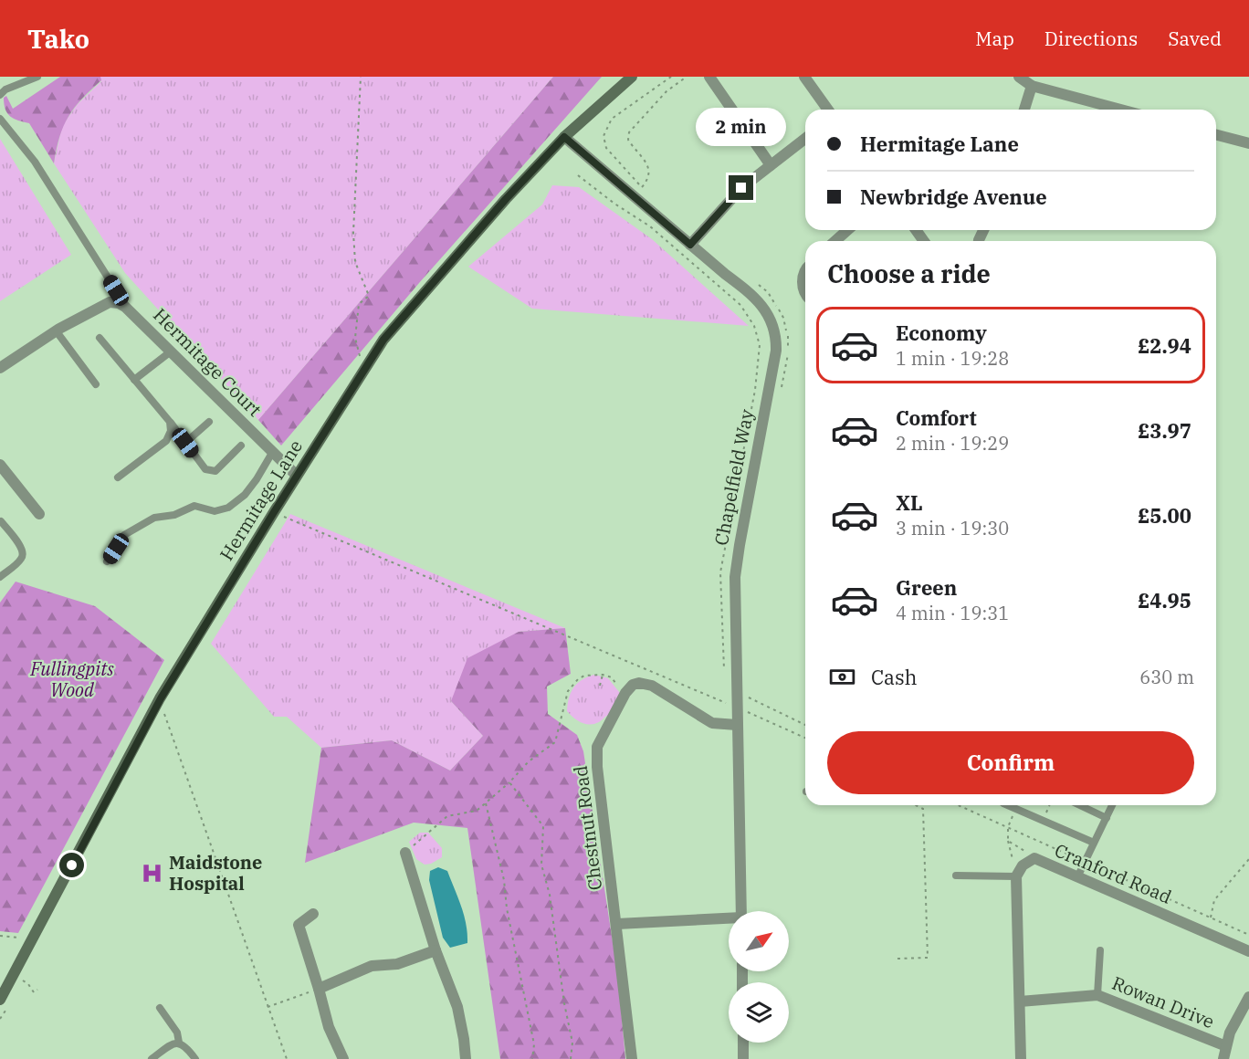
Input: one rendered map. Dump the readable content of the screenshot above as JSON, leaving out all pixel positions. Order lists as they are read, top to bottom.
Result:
{
  "streets": {
    "main road": ["Hermitage Lane"],
    "street": [
      "Hermitage Court",
      "Chapelfield Way",
      "Chestnut Road",
      "Cranford Road",
      "Rowan Drive"
    ]
  },
  "crossings": [
    ["Hermitage Court", "Hermitage Lane"],
    ["Chapelfield Way", "Hermitage Lane"]
  ],
  "parks": ["Fullingpits Wood"],
  "places": {
    "hospital": ["Maidstone Hospital"]
  },
  "north": "top right",
  "page": {
    "header": "Tako",
    "nav": ["Map", "Directions", "Saved"],
    "bubble": "2 min",
    "banner": ["Hermitage Lane", "Newbridge Avenue"],
    "heading": "Choose a ride",
    "list": [
      {
        "name": "Economy",
        "note": "1 min · 19:28",
        "value": "£2.94"
      },
      {
        "name": "Comfort",
        "note": "2 min · 19:29",
        "value": "£3.97"
      },
      {
        "name": "XL",
        "note": "3 min · 19:30",
        "value": "£5.00"
      },
      {
        "name": "Green",
        "note": "4 min · 19:31",
        "value": "£4.95"
      }
    ],
    "pay": ["Cash", "630 m"],
    "buttons": "Confirm"
  }
}
